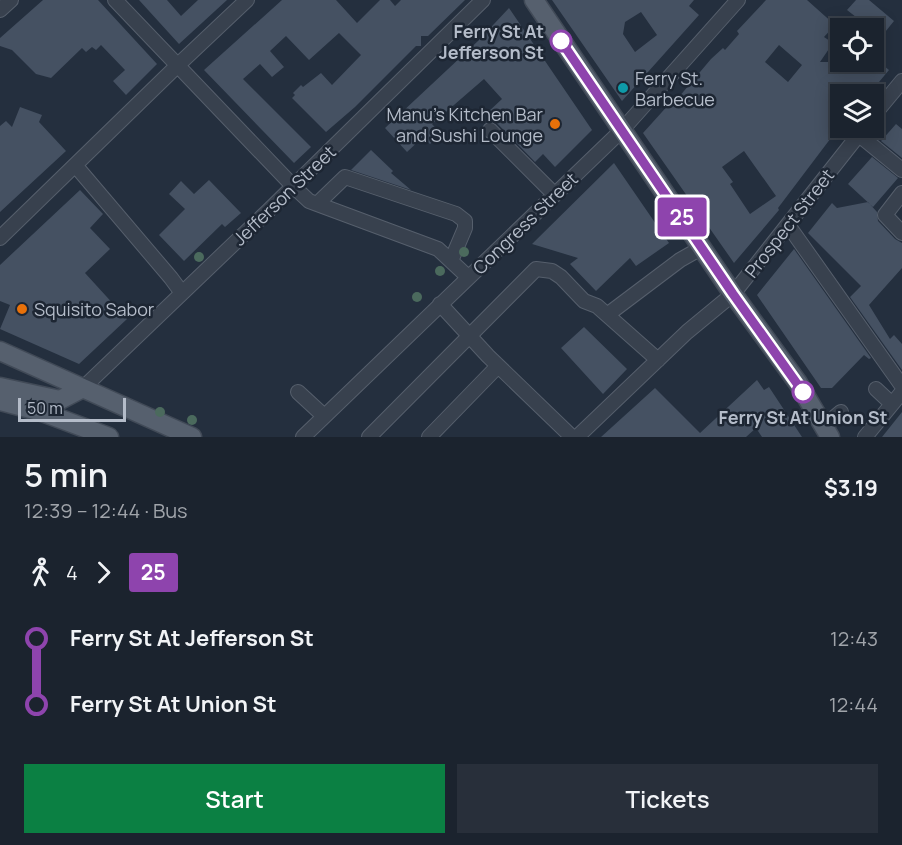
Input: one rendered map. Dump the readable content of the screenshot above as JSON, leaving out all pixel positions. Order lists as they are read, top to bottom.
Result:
{
  "streets": {
    "street": ["Jefferson Street", "Congress Street", "Prospect Street"]
  },
  "places": [
    "Ferry St At Jefferson St",
    "Ferry St. Barbecue",
    "Manu's Kitchen Bar and Sushi Lounge",
    "Squisito Sabor",
    "Ferry St At Union St"
  ],
  "lines": ["bus line 25"],
  "scale_bar": "50 m",
  "page": {
    "on_map": "25",
    "scale": "50 m",
    "heading": ["5 min", "12:39 – 12:44 · Bus", "$3.19"],
    "legs": ["4", "25"],
    "list": [
      {
        "name": "Ferry St At Jefferson St",
        "value": "12:43"
      },
      {
        "name": "Ferry St At Union St",
        "value": "12:44"
      }
    ],
    "buttons": ["Start", "Tickets"]
  }
}
